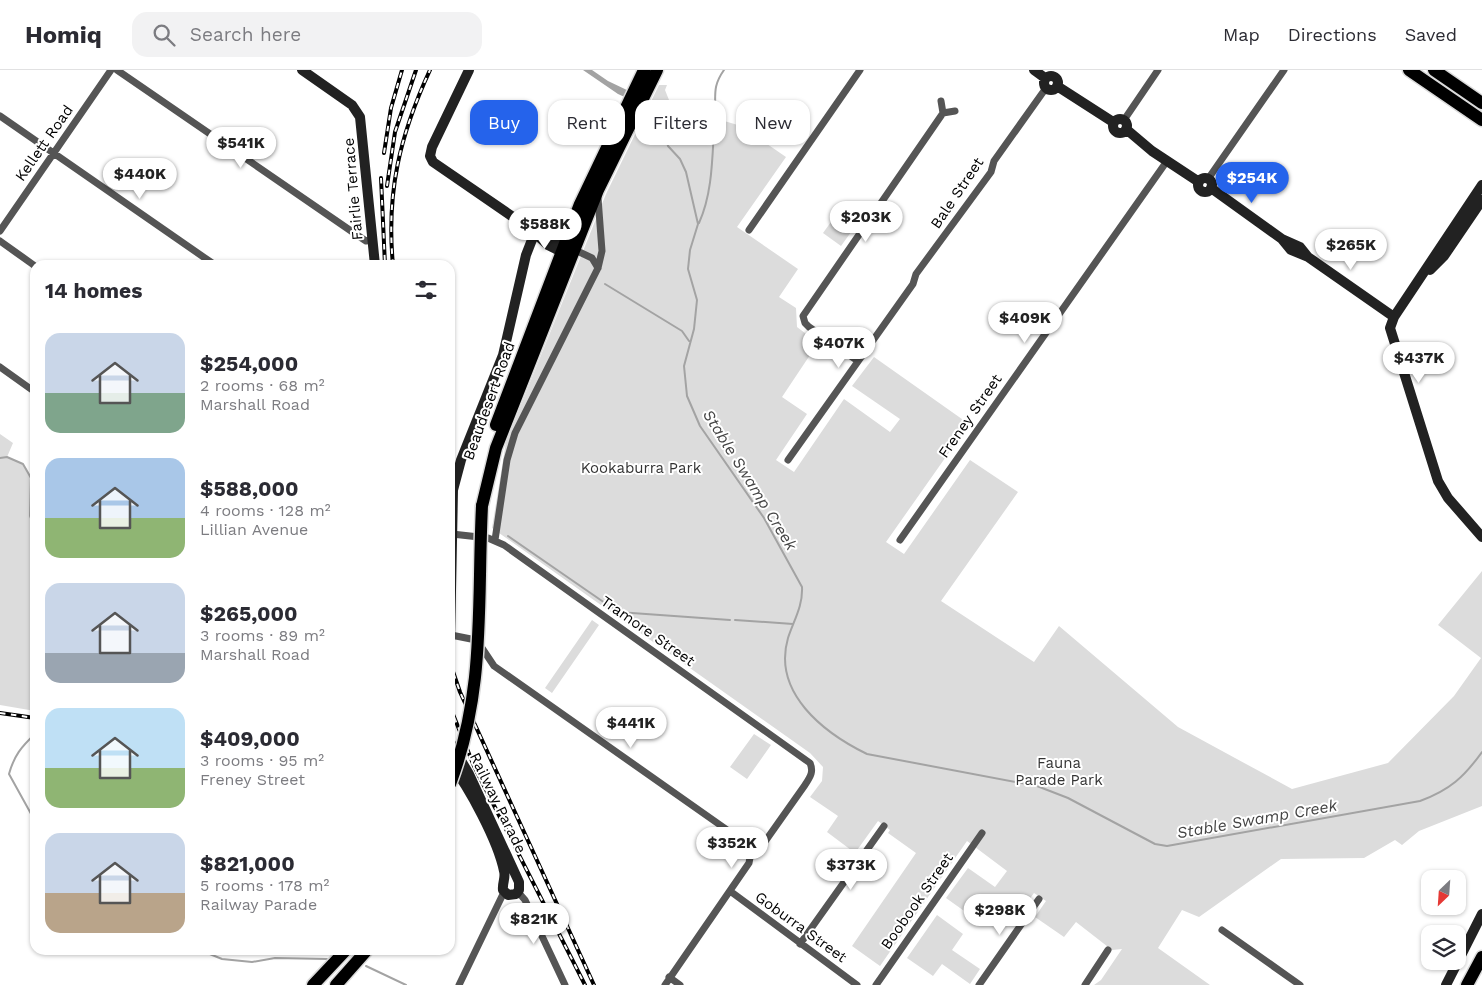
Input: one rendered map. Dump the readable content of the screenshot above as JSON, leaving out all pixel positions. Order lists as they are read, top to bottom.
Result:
{
  "streets": {
    "highway": ["Beaudesert Road"],
    "street": [
      "Kellett Road",
      "Fairlie Terrace",
      "Bale Street",
      "Freney Street",
      "Tramore Street",
      "Railway Parade",
      "Boobook Street",
      "Goburra Street"
    ]
  },
  "crossings": [
    ["Beaudesert Road", "Tramore Street"]
  ],
  "water": ["Stable Swamp Creek"],
  "parks": ["Kookaburra Park", "Fauna Parade Park"],
  "north": "bottom left",
  "page": {
    "header": "Homiq",
    "search": "Search here",
    "nav": ["Map", "Directions", "Saved"],
    "chip": [
      "Buy",
      "Rent",
      "Filters",
      "New"
    ],
    "price": [
      "$541K",
      "$440K",
      "$254K",
      "$203K",
      "$588K",
      "$265K",
      "$409K",
      "$407K",
      "$437K",
      "$441K",
      "$352K",
      "$373K",
      "$298K",
      "$821K"
    ],
    "heading": "14 homes",
    "list": [
      {
        "name": "$254,000",
        "note": "2 rooms · 68 m² · Marshall Road"
      },
      {
        "name": "$588,000",
        "note": "4 rooms · 128 m² · Lillian Avenue"
      },
      {
        "name": "$265,000",
        "note": "3 rooms · 89 m² · Marshall Road"
      },
      {
        "name": "$409,000",
        "note": "3 rooms · 95 m² · Freney Street"
      },
      {
        "name": "$821,000",
        "note": "5 rooms · 178 m² · Railway Parade"
      }
    ]
  }
}
